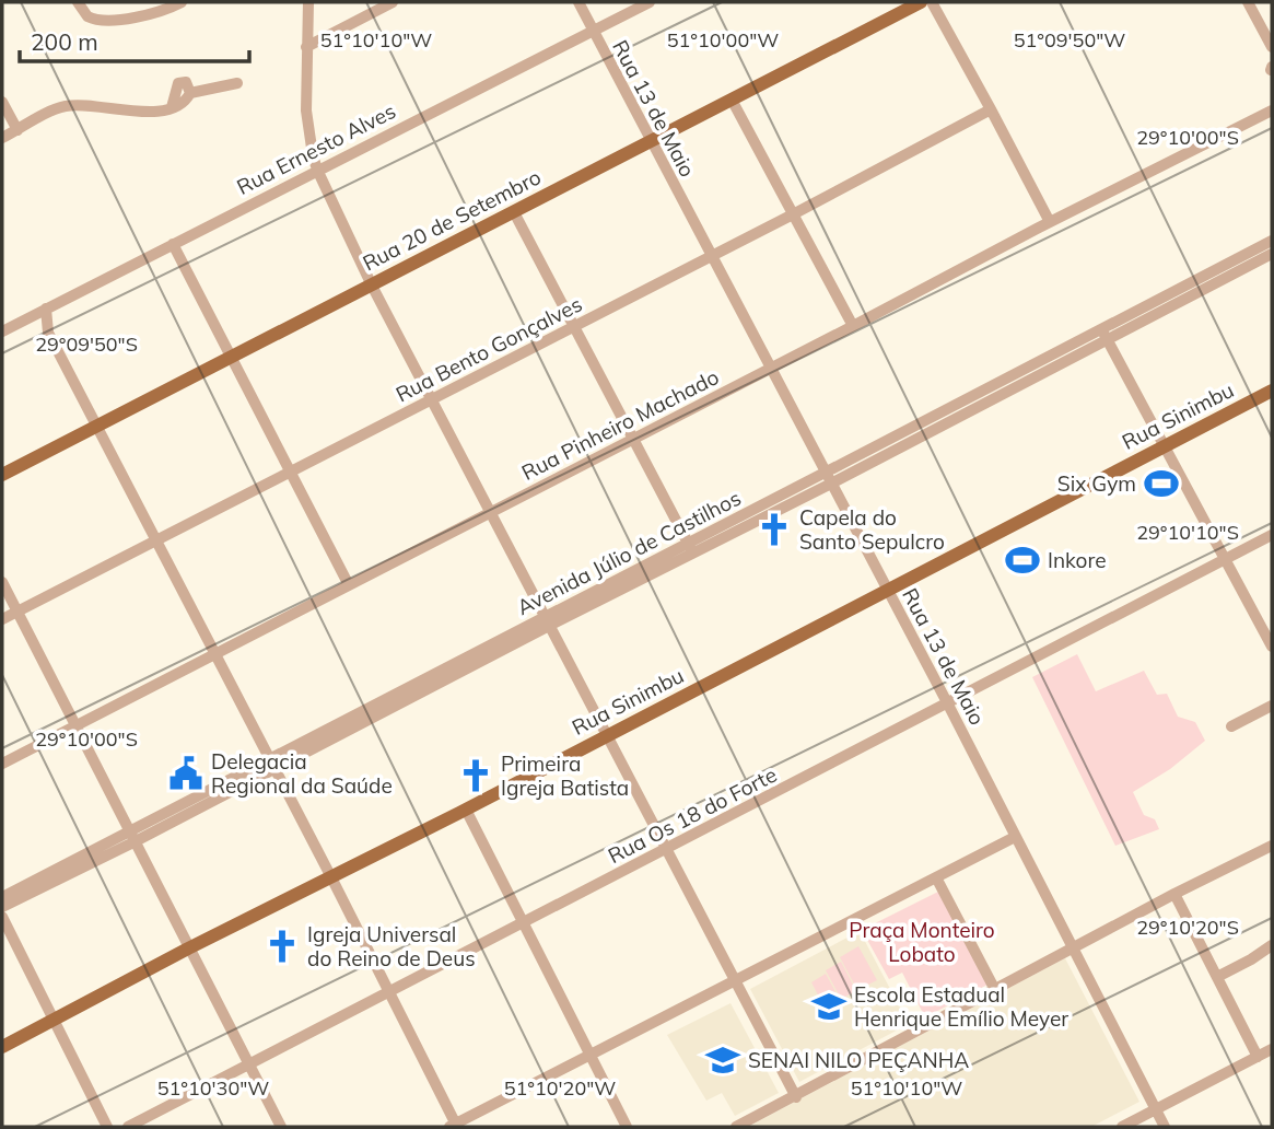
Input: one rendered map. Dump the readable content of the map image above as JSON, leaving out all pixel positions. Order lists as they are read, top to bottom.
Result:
{
  "streets": {
    "main road": ["Rua 20 de Setembro", "Rua Sinimbu"],
    "street": [
      "Rua 13 de Maio",
      "Rua Ernesto Alves",
      "Rua Bento Gonçalves",
      "Rua Pinheiro Machado",
      "Avenida Júlio de Castilhos",
      "Rua Os 18 do Forte"
    ]
  },
  "crossings": [
    ["Rua 13 de Maio", "Rua Ernesto Alves"],
    ["Rua 13 de Maio", "Rua 20 de Setembro"],
    ["Rua 13 de Maio", "Rua Bento Gonçalves"],
    ["Rua 13 de Maio", "Rua Sinimbu"],
    ["Rua 13 de Maio", "Rua Pinheiro Machado"],
    ["Rua 13 de Maio", "Avenida Júlio de Castilhos"],
    ["Rua 13 de Maio", "Rua Os 18 do Forte"]
  ],
  "parks": ["Praça Monteiro Lobato"],
  "places": {
    "sports": ["Six Gym", "Inkore"],
    "church": ["Capela do Santo Sepulcro", "Primeira Igreja Batista", "Igreja Universal do Reino de Deus"],
    "public building": ["Delegacia Regional da Saúde"],
    "school or university": ["Escola Estadual Henrique Emílio Meyer", "SENAI NILO PEÇANHA"]
  },
  "scale_bar": "200 m",
  "coordinates": [
    "51°10'10\"W",
    "51°10'00\"W",
    "51°09'50\"W",
    "29°10'00\"S",
    "29°09'50\"S",
    "29°10'10\"S",
    "29°10'20\"S",
    "51°10'30\"W",
    "51°10'20\"W"
  ]
}
